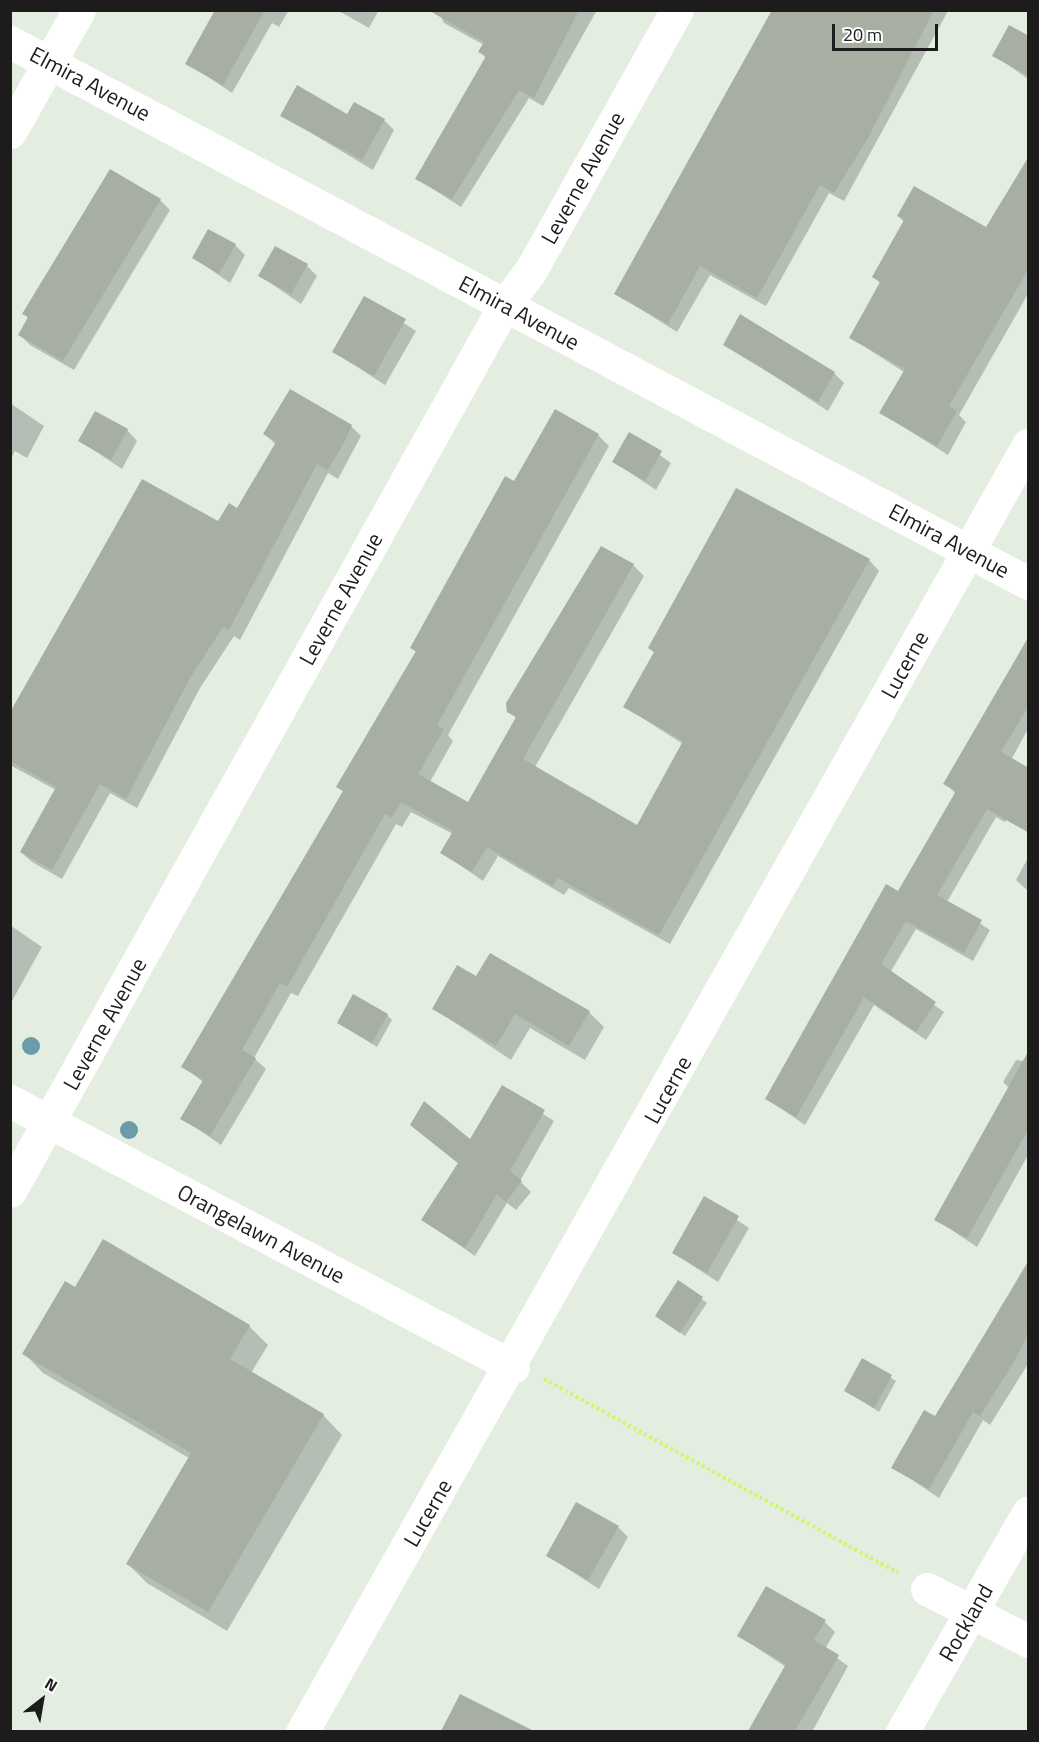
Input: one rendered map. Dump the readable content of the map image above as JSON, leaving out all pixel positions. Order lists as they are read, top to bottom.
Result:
{
  "streets": {
    "street": [
      "Elmira Avenue",
      "Leverne Avenue",
      "Lucerne",
      "Orangelawn Avenue",
      "Rockland"
    ]
  },
  "crossings": [
    ["Elmira Avenue", "Leverne Avenue"],
    ["Elmira Avenue", "Lucerne"],
    ["Leverne Avenue", "Orangelawn Avenue"],
    ["Lucerne", "Orangelawn Avenue"]
  ],
  "scale_bar": "20 m",
  "north": "top right"
}
